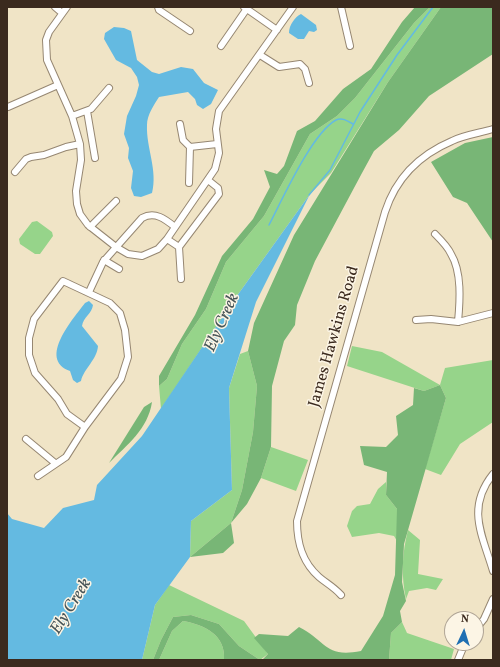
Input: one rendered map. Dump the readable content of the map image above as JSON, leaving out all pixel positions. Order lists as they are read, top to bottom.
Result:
{
  "streets": {
    "street": ["James Hawkins Road"]
  },
  "water": ["Ely Creek"],
  "north": "top"
}
